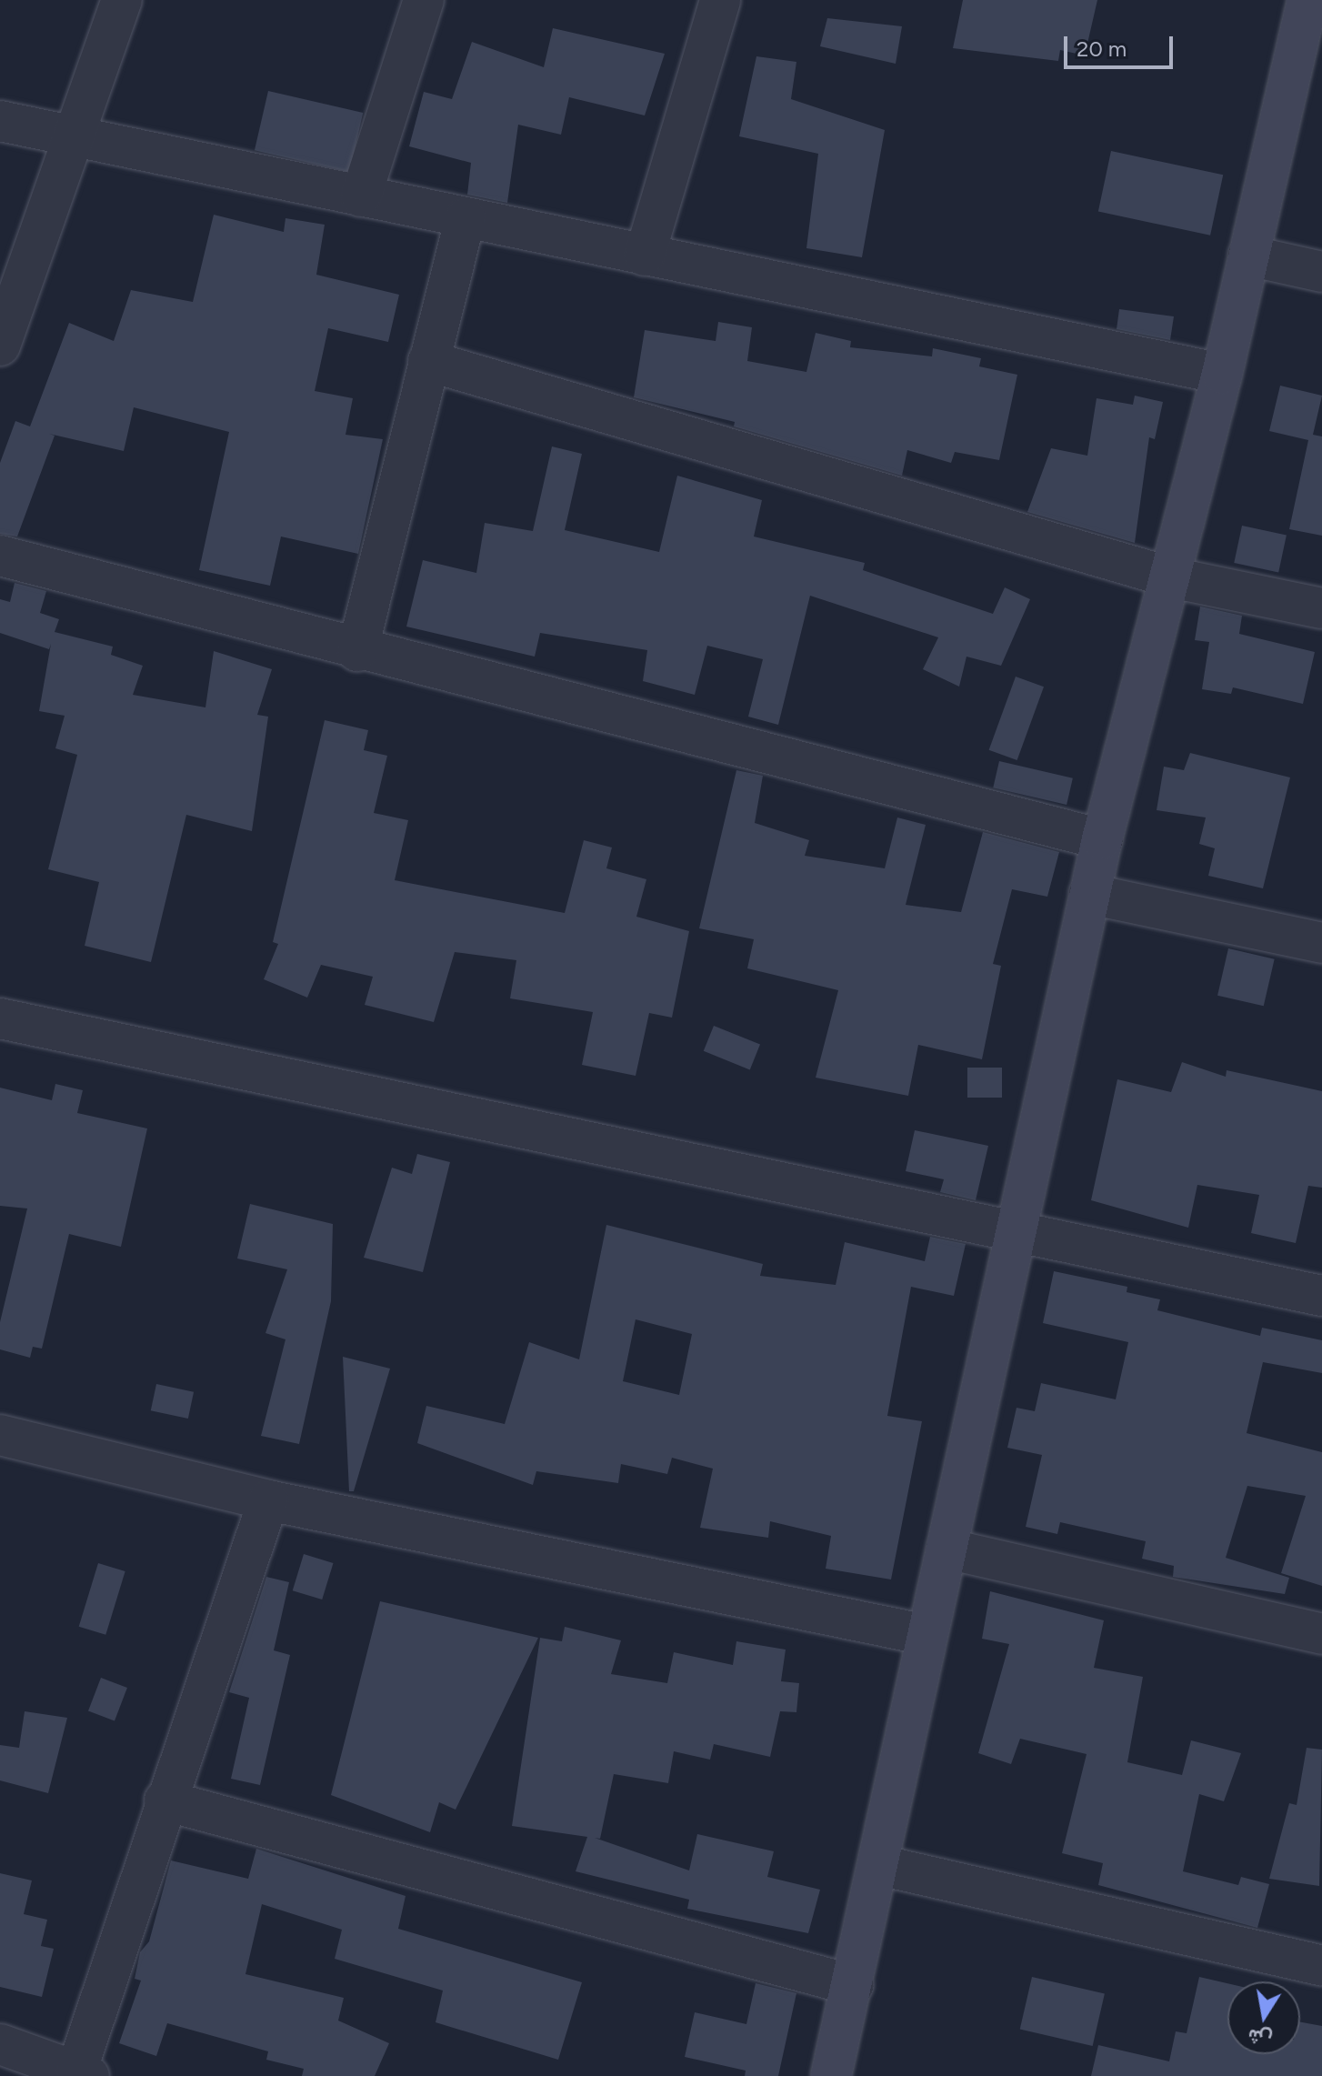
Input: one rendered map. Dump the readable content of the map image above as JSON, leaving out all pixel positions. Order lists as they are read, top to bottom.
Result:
{
  "scale_bar": "20 m",
  "north": "bottom"
}
